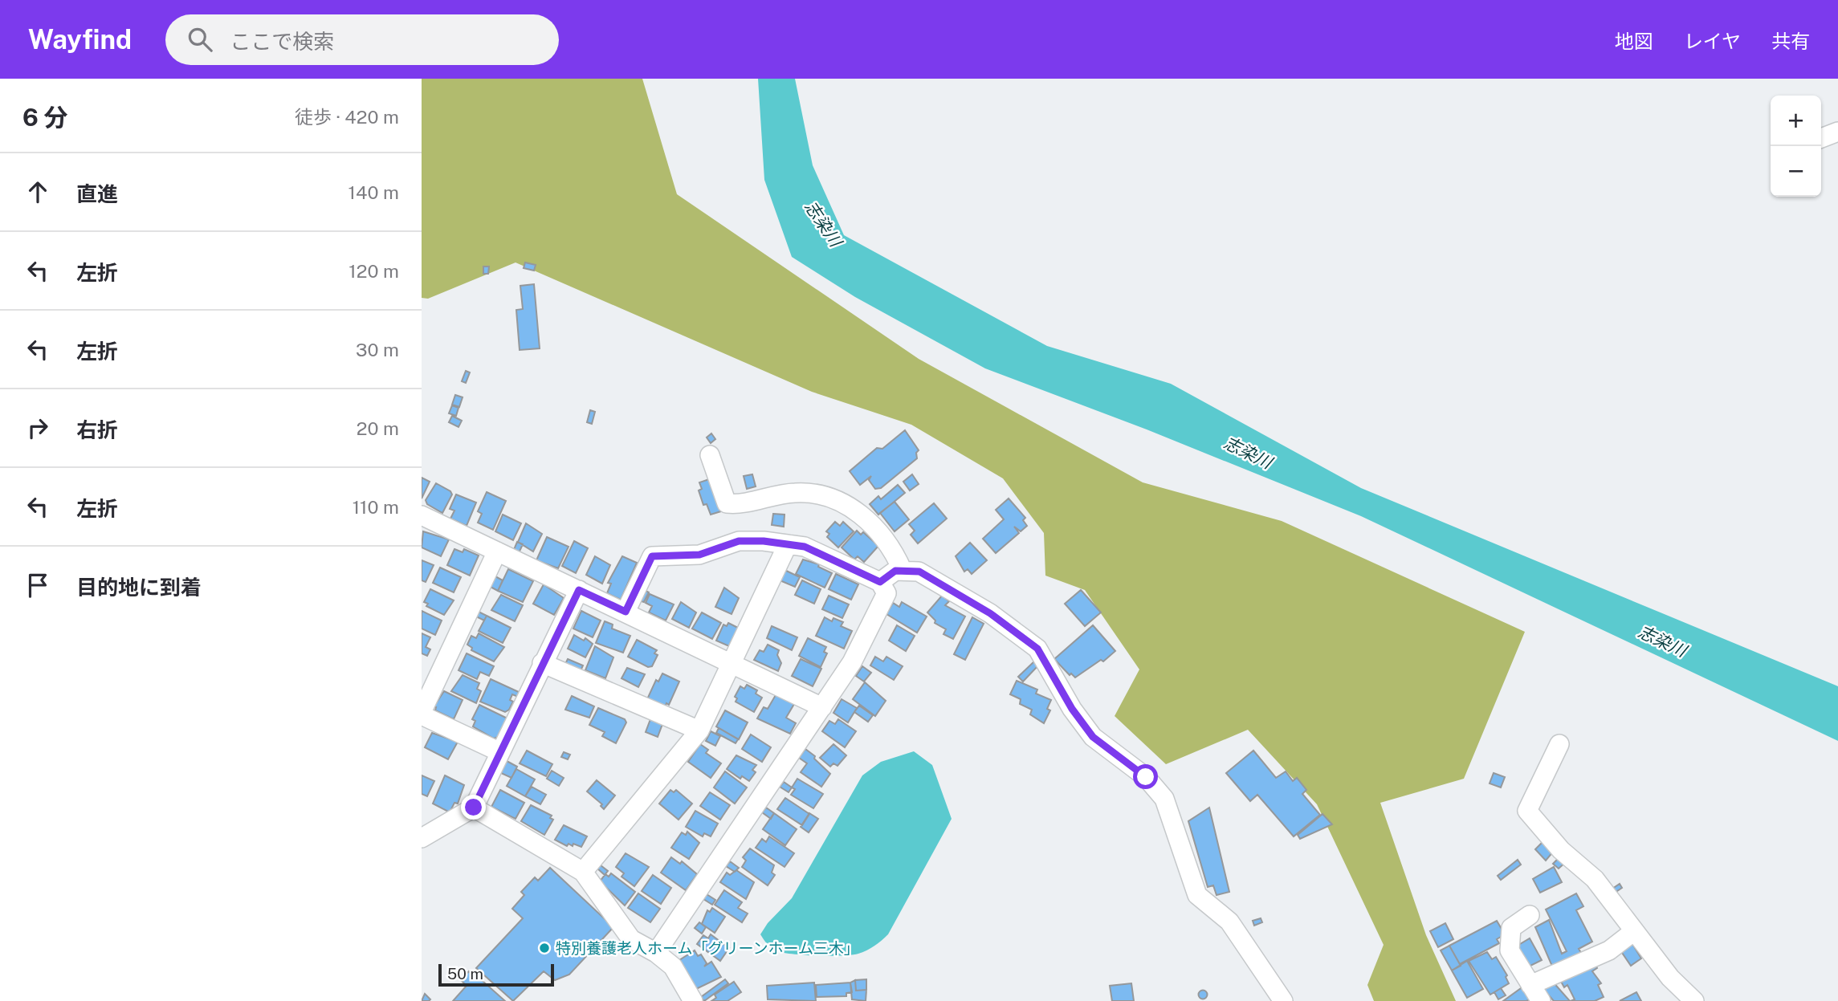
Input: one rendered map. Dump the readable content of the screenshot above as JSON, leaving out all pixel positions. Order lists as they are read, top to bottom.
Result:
{
  "water": ["志染川"],
  "places": ["特別養護老人ホーム「グリーンホーム三木」"],
  "scale_bar": "50 m",
  "page": {
    "header": "Wayfind",
    "search": "ここで検索",
    "nav": ["地図", "レイヤ", "共有"],
    "heading": ["6 分", "徒歩 · 420 m"],
    "map_buttons": ["+", "−"],
    "list": [
      ["直進", "140 m"],
      ["左折", "120 m"],
      ["左折", "30 m"],
      ["右折", "20 m"],
      ["左折", "110 m"],
      "目的地に到着"
    ],
    "scale": "50 m"
  }
}
